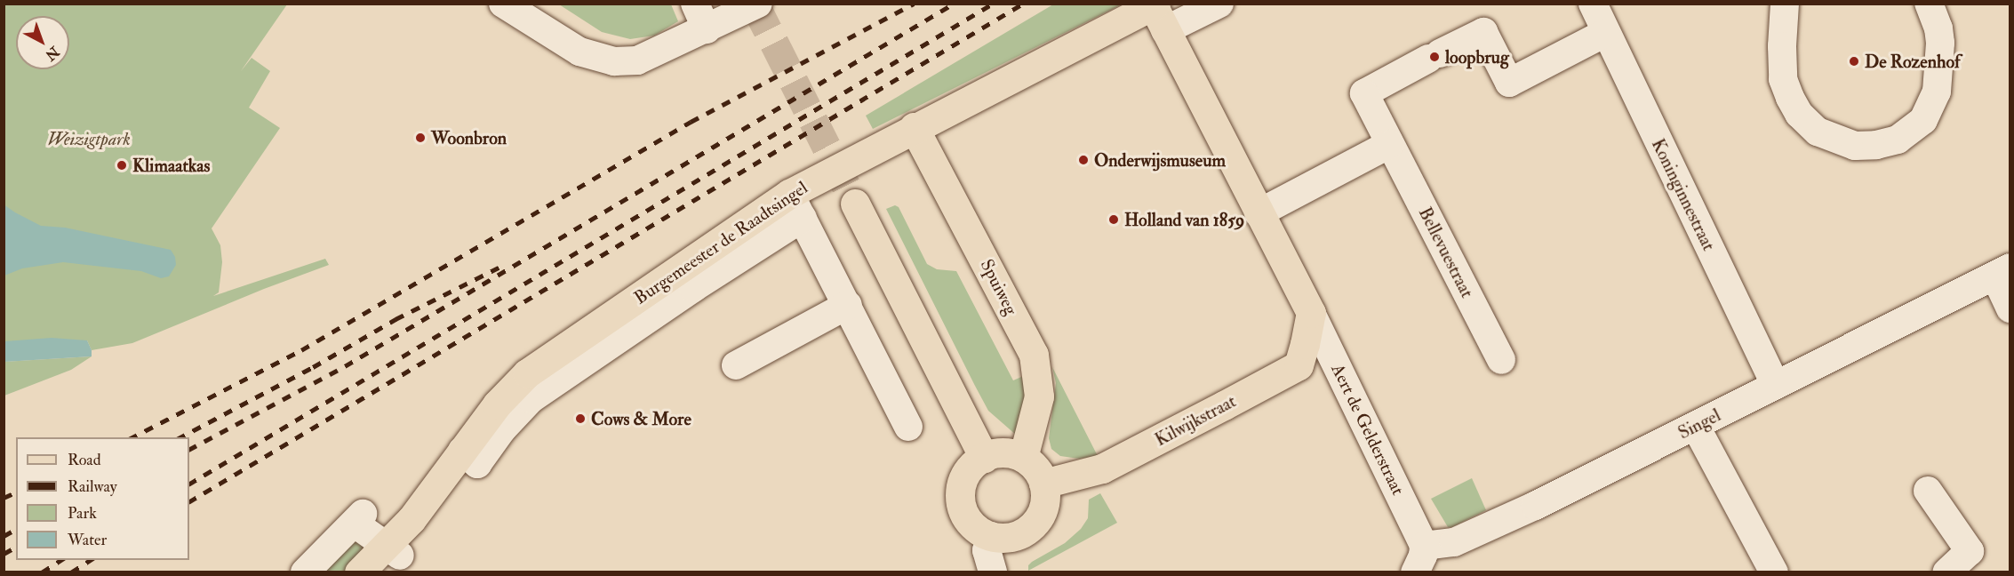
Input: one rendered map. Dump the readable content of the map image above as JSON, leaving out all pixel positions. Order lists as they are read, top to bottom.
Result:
{
  "streets": {
    "main road": [
      "Burgemeester de Raadtsingel",
      "Spuiweg",
      "Kilwijkstraat",
      "Aert de Gelderstraat"
    ],
    "street": ["Koninginnestraat", "Bellevuestraat", "Singel"]
  },
  "crossings": [
    ["Koninginnestraat", "Bellevuestraat"],
    ["Koninginnestraat", "Singel"],
    ["Burgemeester de Raadtsingel", "Spuiweg"],
    ["Burgemeester de Raadtsingel", "Aert de Gelderstraat"],
    ["Spuiweg", "Kilwijkstraat"],
    ["Singel", "Aert de Gelderstraat"]
  ],
  "parks": ["Weizigtpark"],
  "places": [
    "loopbrug",
    "De Rozenhof",
    "Woonbron",
    "Onderwijsmuseum",
    "Klimaatkas",
    "Holland van 1859",
    "Cows & More"
  ],
  "legend": [
    "Road",
    "Railway",
    "Park",
    "Water"
  ],
  "north": "bottom right"
}
